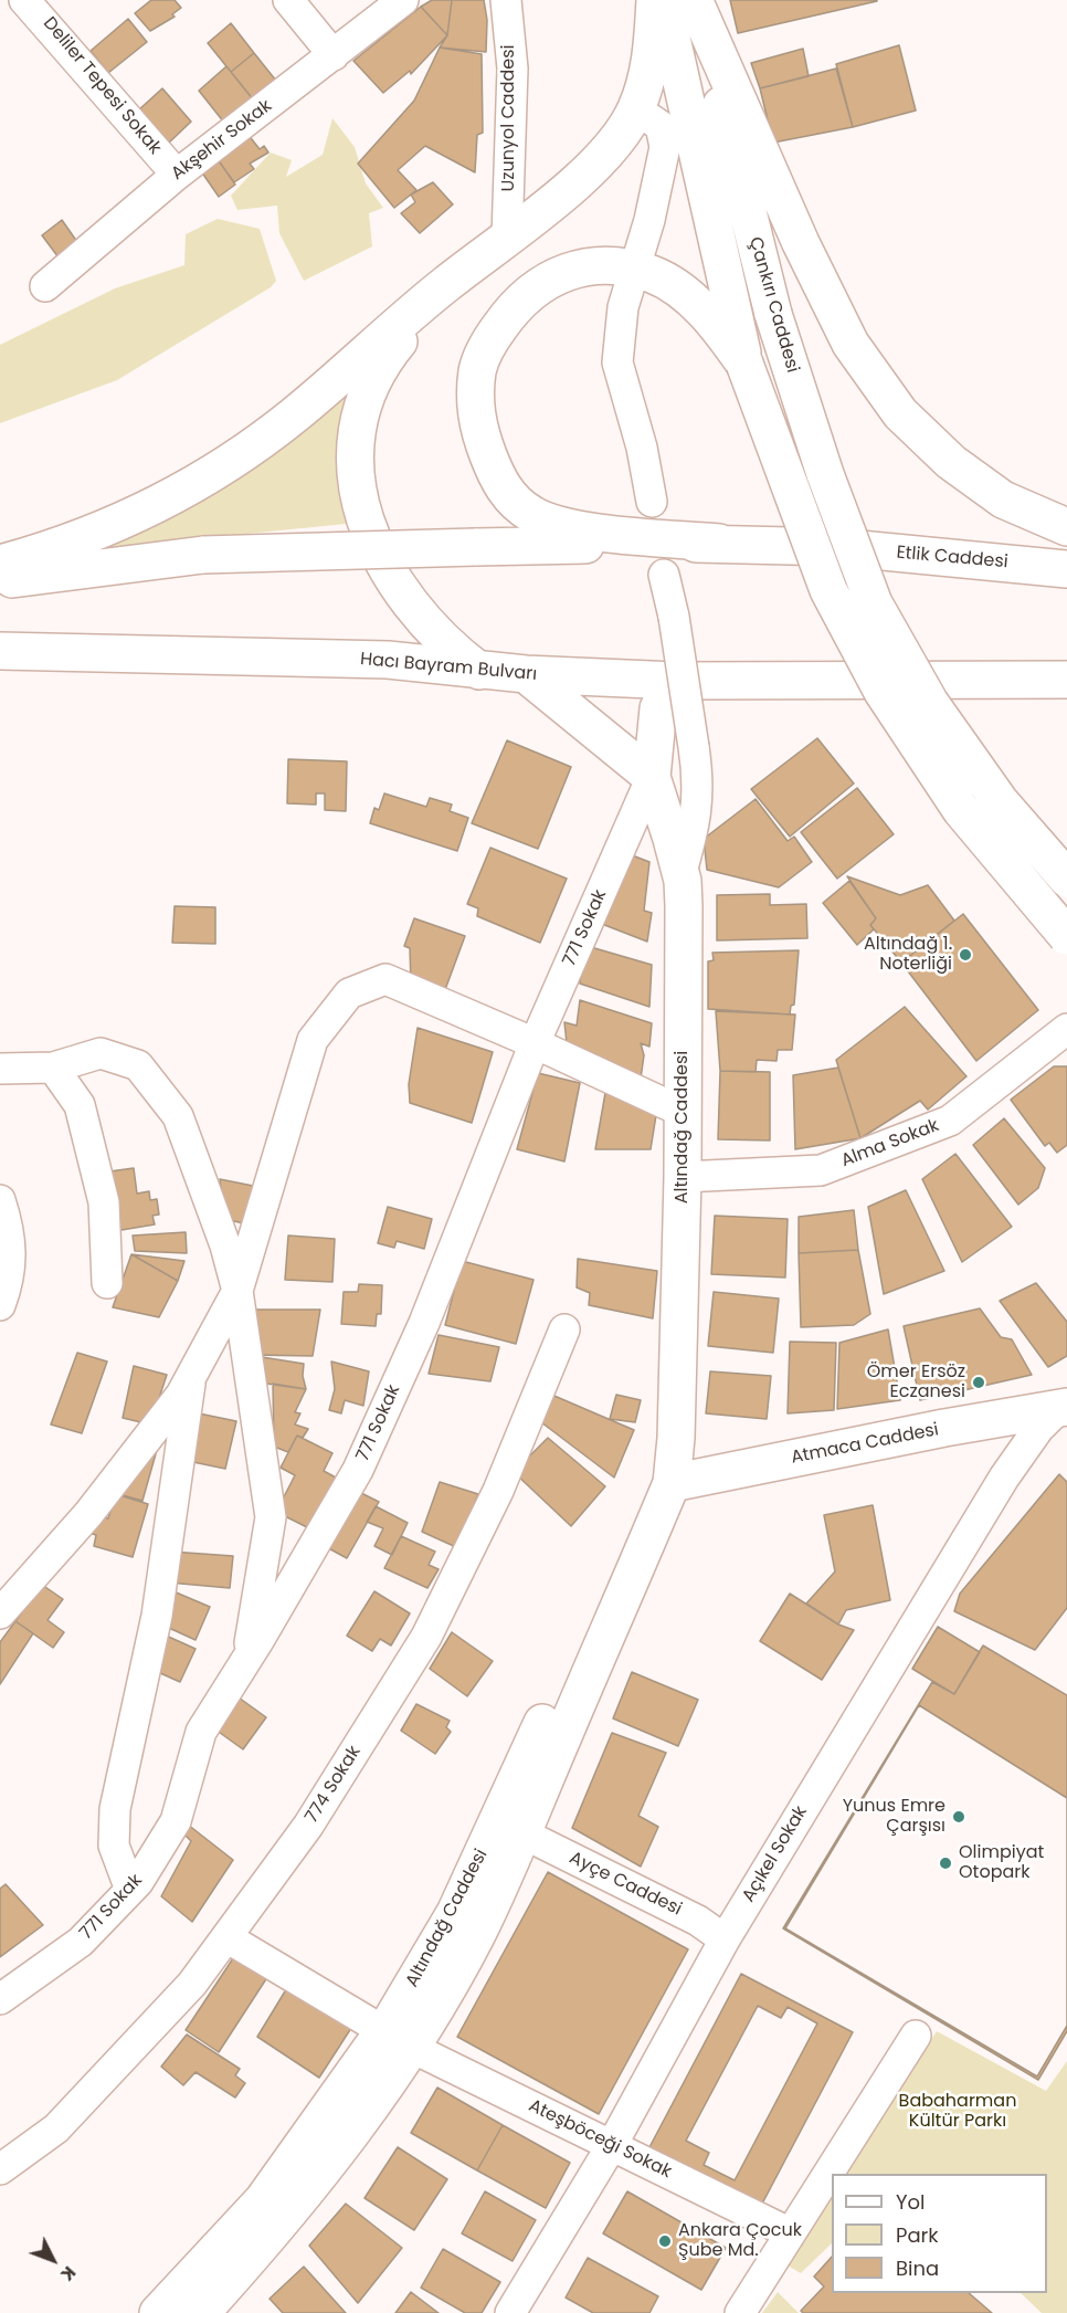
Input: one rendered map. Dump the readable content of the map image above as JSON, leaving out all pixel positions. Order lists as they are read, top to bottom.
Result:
{
  "streets": {
    "main road": [
      "Çankırı Caddesi",
      "Etlik Caddesi",
      "Hacı Bayram Bulvarı",
      "Altındağ Caddesi",
      "Atmaca Caddesi"
    ],
    "street": [
      "Deliler Tepesi Sokak",
      "Uzunyol Caddesi",
      "Akşehir Sokak",
      "771 Sokak",
      "Alma Sokak",
      "774 Sokak",
      "Açıkel Sokak",
      "Ayçe Caddesi",
      "Ateşböceği Sokak"
    ]
  },
  "crossings": [
    ["Deliler Tepesi Sokak", "Akşehir Sokak"],
    ["Hacı Bayram Bulvarı", "Altındağ Caddesi"],
    ["771 Sokak", "Altındağ Caddesi"],
    ["Altındağ Caddesi", "Alma Sokak"],
    ["Altındağ Caddesi", "Atmaca Caddesi"],
    ["Altındağ Caddesi", "Ayçe Caddesi"],
    ["Altındağ Caddesi", "Ateşböceği Sokak"],
    ["Atmaca Caddesi", "Açıkel Sokak"],
    ["774 Sokak", "Ateşböceği Sokak"],
    ["Açıkel Sokak", "Ayçe Caddesi"],
    ["Açıkel Sokak", "Ateşböceği Sokak"]
  ],
  "parks": ["Babaharman Kültür Parkı"],
  "places": [
    "Altındağ 1. Noterliği",
    "Ömer Ersöz Eczanesi",
    "Yunus Emre Çarşısı",
    "Olimpiyat Otopark",
    "Ankara Çocuk Şube Md."
  ],
  "legend": ["Yol", "Park", "Bina"],
  "north": "bottom right"
}
